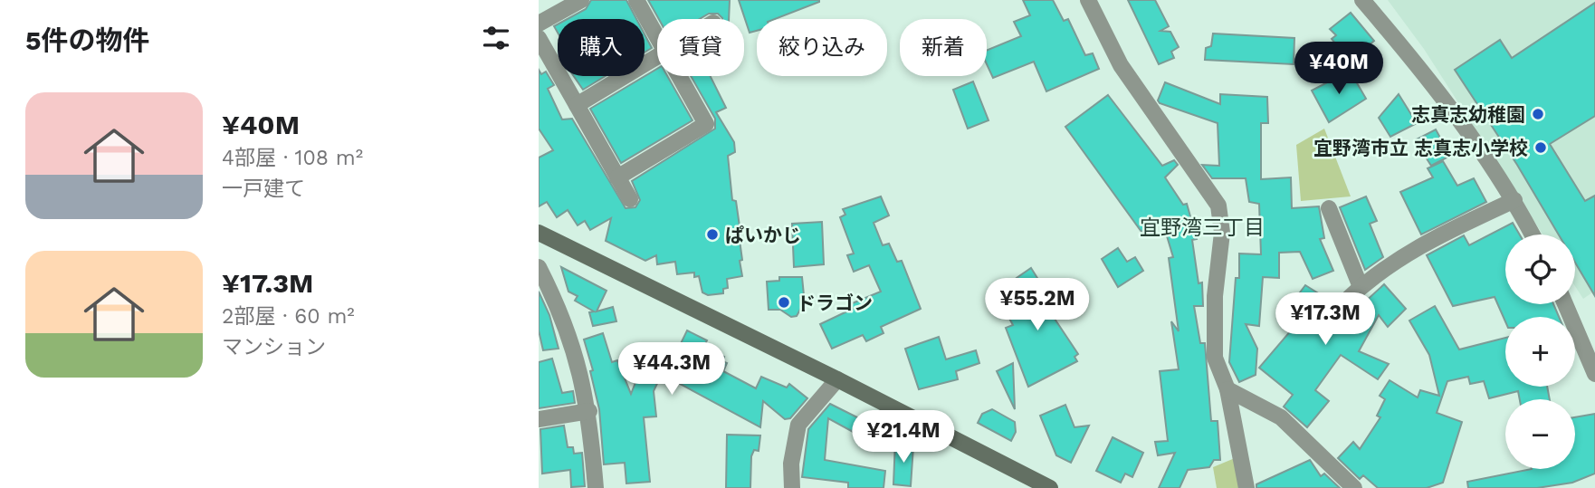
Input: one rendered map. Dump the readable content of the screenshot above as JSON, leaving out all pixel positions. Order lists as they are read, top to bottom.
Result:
{
  "districts": ["宜野湾三丁目"],
  "places": [
    "志真志幼稚園",
    "宜野湾市立 志真志小学校",
    "ぱいかじ",
    "ドラゴン"
  ],
  "page": {
    "heading": "5件の物件",
    "chip": [
      "購入",
      "賃貸",
      "絞り込み",
      "新着"
    ],
    "price": [
      "¥40M",
      "¥55.2M",
      "¥17.3M",
      "¥44.3M",
      "¥21.4M"
    ],
    "list": [
      {
        "name": "¥40M",
        "note": "4部屋 · 108 m² · 一戸建て"
      },
      {
        "name": "¥17.3M",
        "note": "2部屋 · 60 m² · マンション"
      }
    ],
    "map_buttons": ["+", "−"]
  }
}
